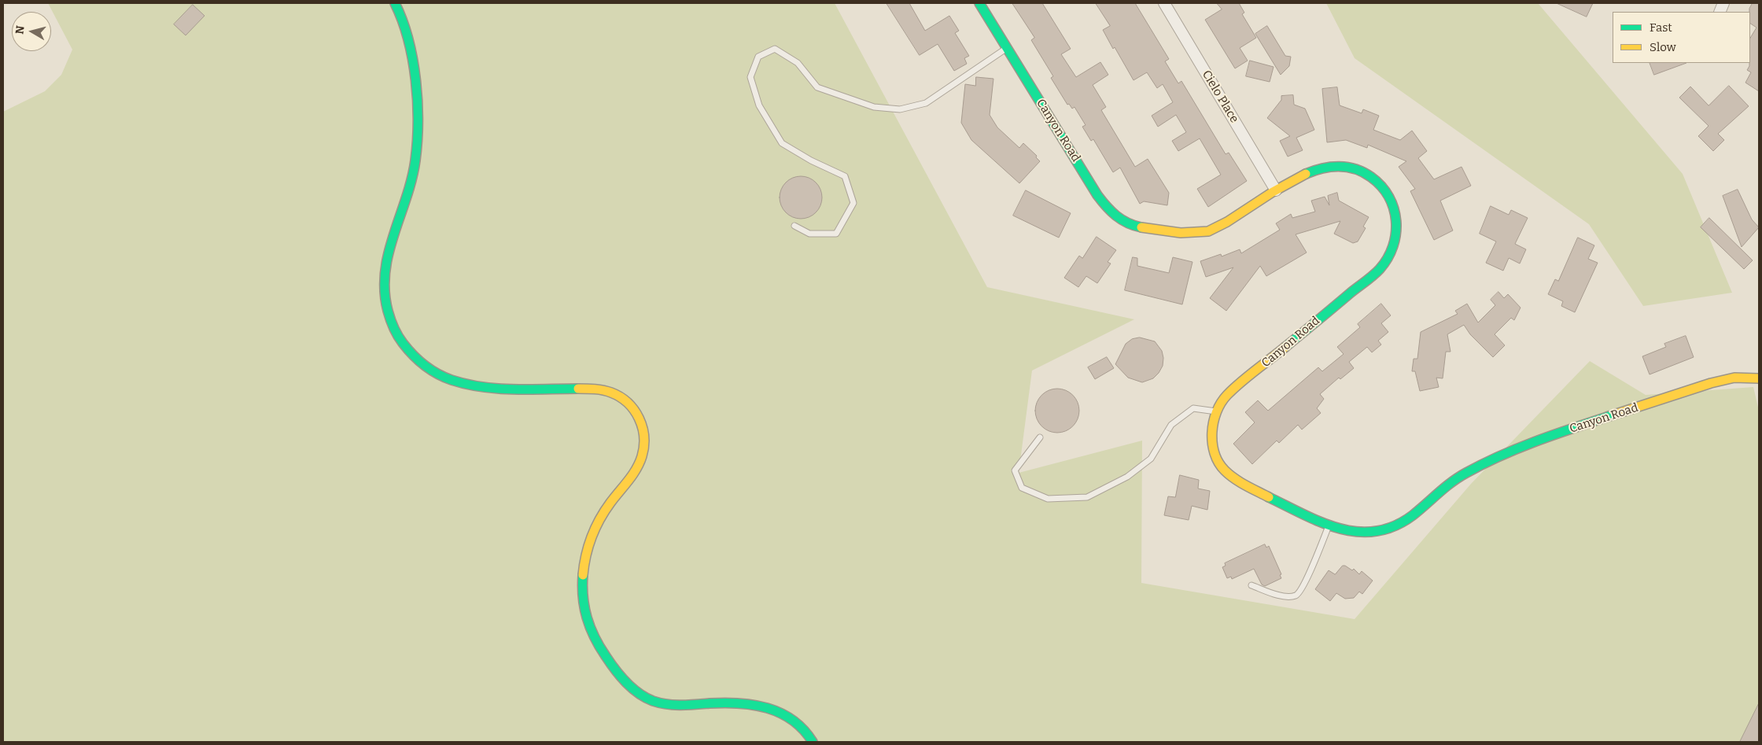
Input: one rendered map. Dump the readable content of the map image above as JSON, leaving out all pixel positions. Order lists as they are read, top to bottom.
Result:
{
  "streets": {
    "street": ["Cielo Place", "Canyon Road"]
  },
  "crossings": [
    ["Cielo Place", "Canyon Road"]
  ],
  "legend": ["Fast", "Slow"],
  "north": "left"
}
